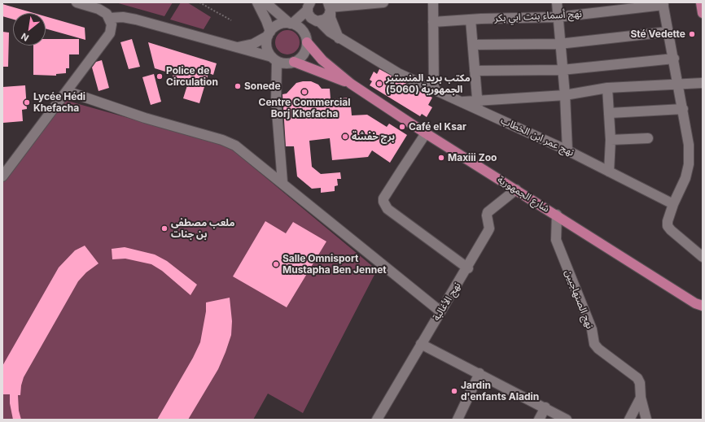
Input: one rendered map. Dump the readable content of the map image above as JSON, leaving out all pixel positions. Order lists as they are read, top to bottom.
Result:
{
  "streets": {
    "main road": ["شارع الجمهورية"],
    "street": [
      "نهج أسماء بنت ابي بكر",
      "نهج عمر ابن الخطاب",
      "نهج الصنهاجيين",
      "نهج الأغالبة"
    ]
  },
  "crossings": [
    ["شارع الجمهورية", "نهج الصنهاجيين"],
    ["شارع الجمهورية", "نهج الأغالبة"]
  ],
  "places": [
    "Sté Vedette",
    "Police de Circulation",
    "مكتب بريد المنستير الجمهورية (5060)",
    "Sonede",
    "Centre Commercial Borj Khefacha",
    "Lycée Hédi Khefacha",
    "Café el Ksar",
    "برج خفشة",
    "Maxiii Zoo",
    "ملعب مصطفى بن جنات",
    "Salle Omnisport Mustapha Ben Jennet",
    "Jardin d'enfants Aladin"
  ],
  "north": "bottom left"
}
